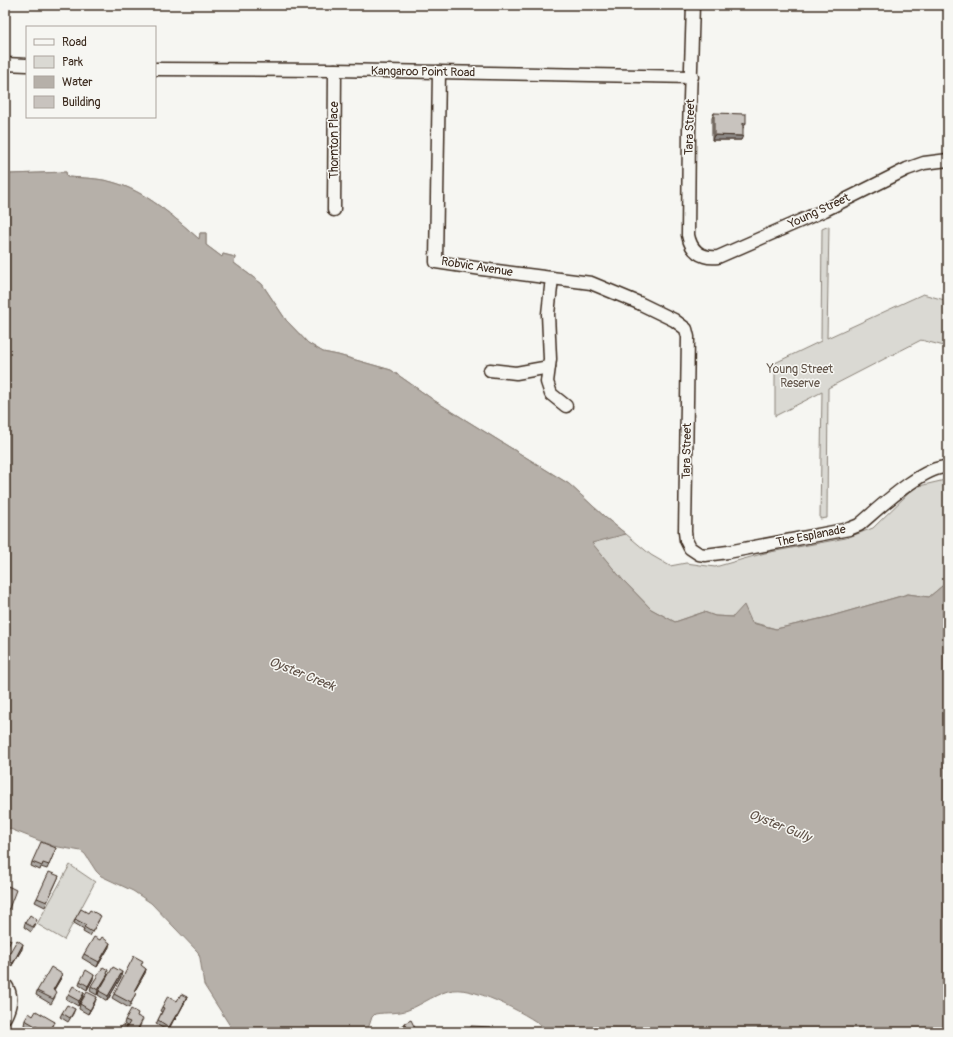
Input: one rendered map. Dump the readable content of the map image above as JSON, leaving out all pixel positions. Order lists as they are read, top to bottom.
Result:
{
  "streets": {
    "street": [
      "Kangaroo Point Road",
      "Tara Street",
      "Thornton Place",
      "Young Street",
      "Robvic Avenue",
      "The Esplanade"
    ]
  },
  "crossings": [
    ["Kangaroo Point Road", "Tara Street"],
    ["Kangaroo Point Road", "Thornton Place"],
    ["Kangaroo Point Road", "Robvic Avenue"],
    ["Tara Street", "Young Street"],
    ["Tara Street", "Robvic Avenue"],
    ["Tara Street", "The Esplanade"]
  ],
  "water": ["Oyster Creek", "Oyster Gully"],
  "parks": ["Young Street Reserve"],
  "legend": [
    "Road",
    "Park",
    "Water",
    "Building"
  ]
}
